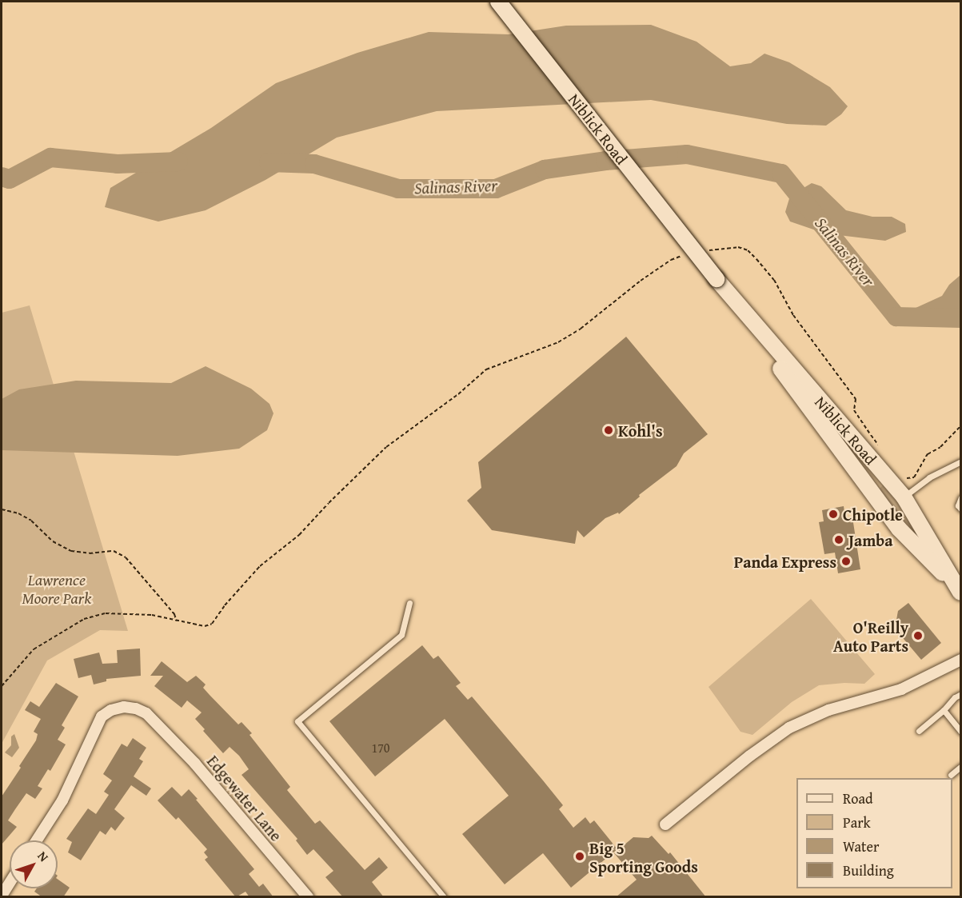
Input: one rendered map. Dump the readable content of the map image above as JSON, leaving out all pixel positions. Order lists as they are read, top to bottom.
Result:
{
  "streets": {
    "main road": ["Niblick Road"],
    "street": ["Edgewater Lane"]
  },
  "water": ["Salinas River"],
  "parks": ["Lawrence Moore Park"],
  "places": [
    "Kohl's",
    "Chipotle",
    "Jamba",
    "Panda Express",
    "O'Reilly Auto Parts",
    "Big 5 Sporting Goods"
  ],
  "house_numbers": ["170"],
  "legend": [
    "Road",
    "Park",
    "Water",
    "Building"
  ],
  "north": "top right"
}
